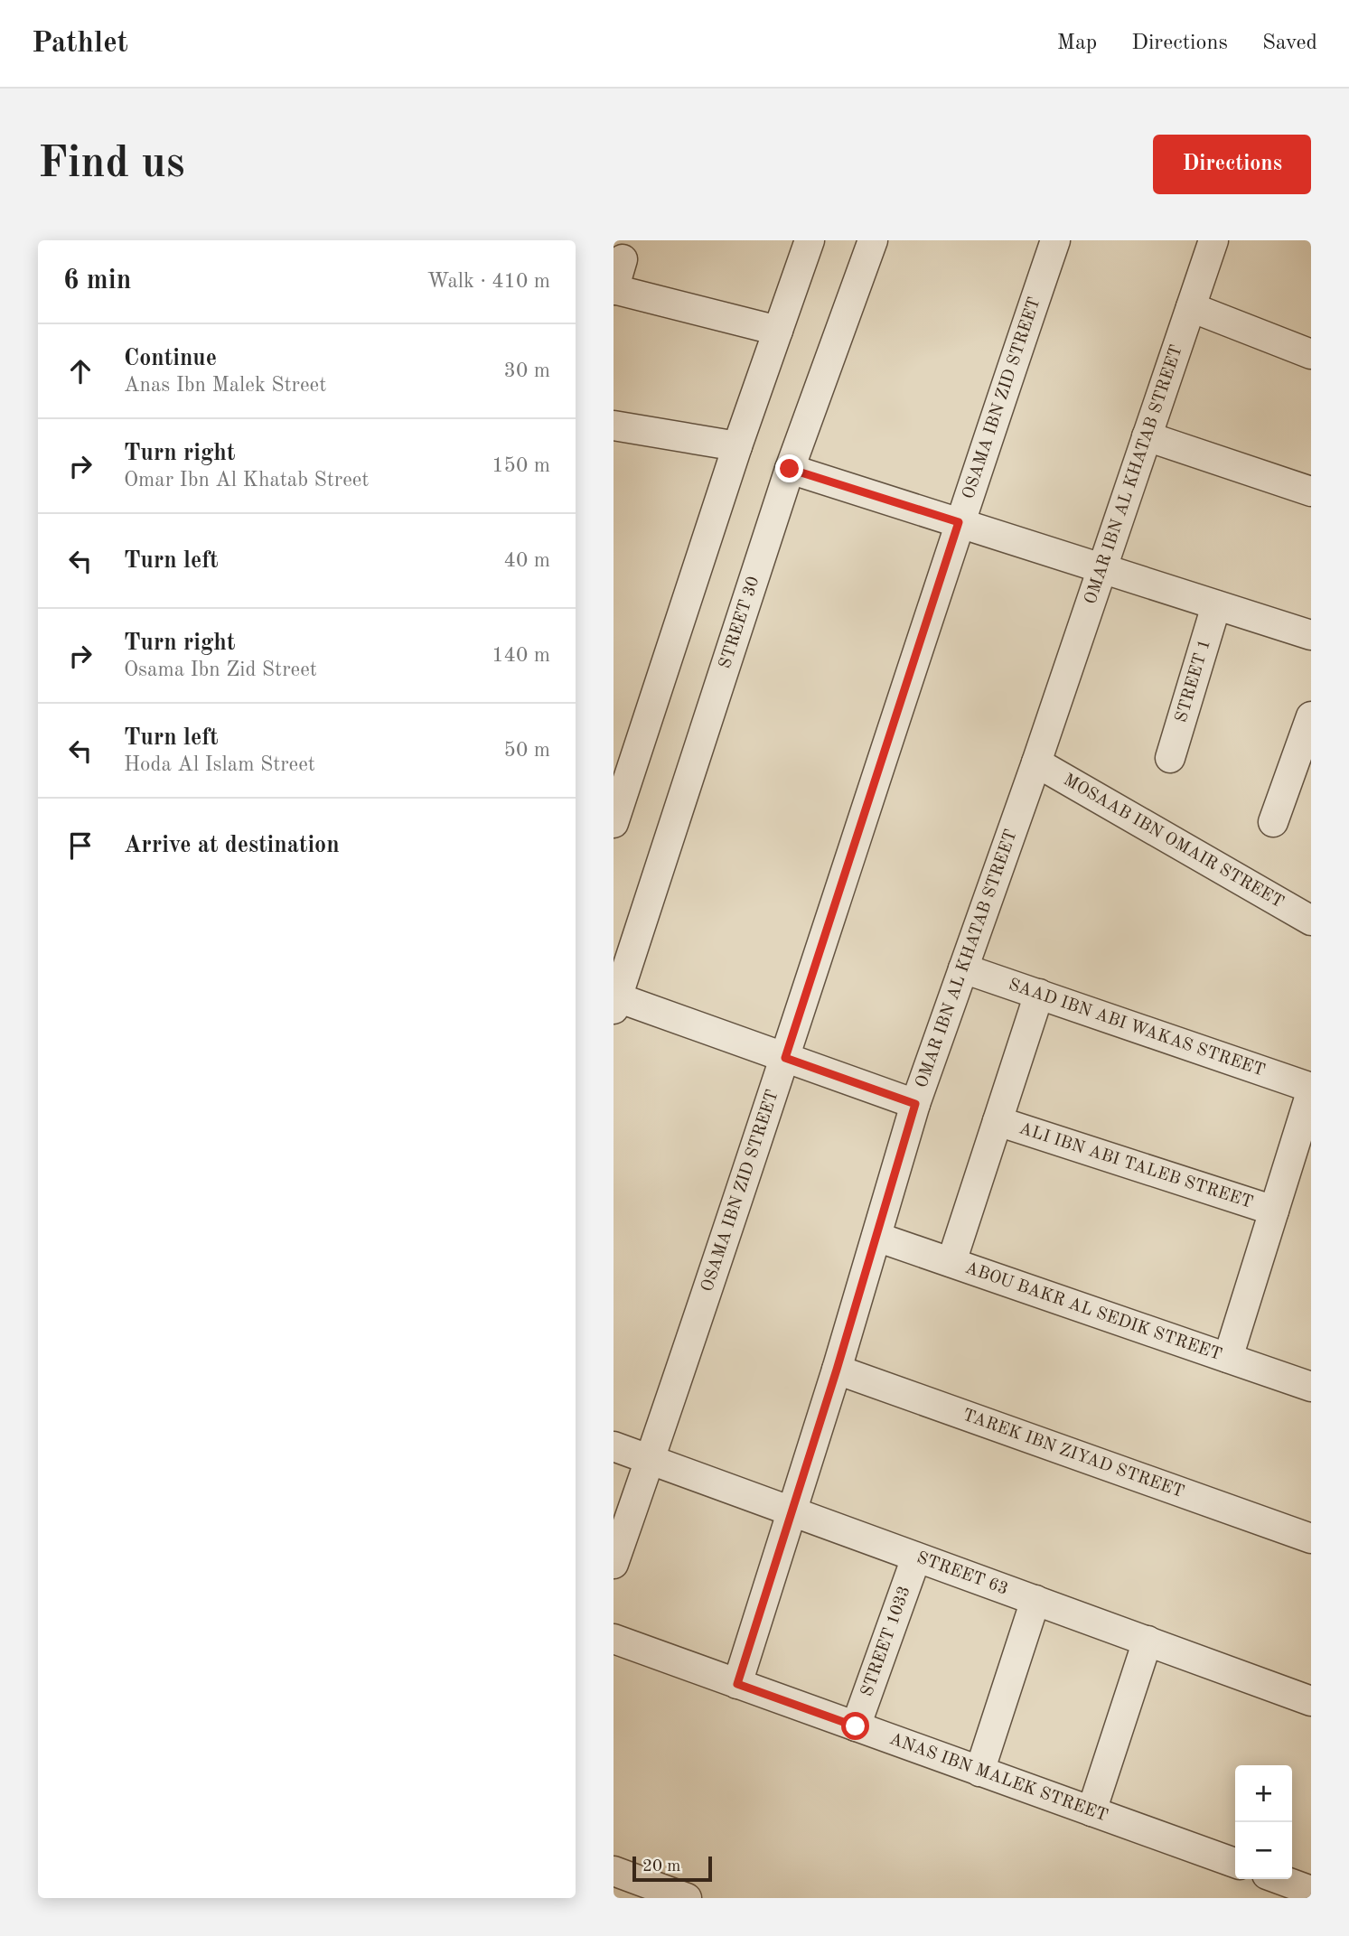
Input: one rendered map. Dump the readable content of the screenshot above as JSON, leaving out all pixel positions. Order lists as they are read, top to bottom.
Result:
{
  "streets": {
    "street": [
      "OSAMA IBN ZID STREET",
      "OMAR IBN AL KHATAB STREET",
      "STREET 30",
      "STREET 1",
      "MOSAAB IBN OMAIR STREET",
      "SAAD IBN ABI WAKAS STREET",
      "ALI IBN ABI TALEB STREET",
      "ABOU BAKR AL SEDIK STREET",
      "TAREK IBN ZIYAD STREET",
      "STREET 63",
      "STREET 1033",
      "ANAS IBN MALEK STREET"
    ]
  },
  "crossings": [
    ["OSAMA IBN ZID STREET", "STREET 63"],
    ["OMAR IBN AL KHATAB STREET", "MOSAAB IBN OMAIR STREET"],
    ["OMAR IBN AL KHATAB STREET", "SAAD IBN ABI WAKAS STREET"],
    ["OMAR IBN AL KHATAB STREET", "ABOU BAKR AL SEDIK STREET"],
    ["OMAR IBN AL KHATAB STREET", "TAREK IBN ZIYAD STREET"],
    ["OMAR IBN AL KHATAB STREET", "STREET 63"],
    ["OMAR IBN AL KHATAB STREET", "ANAS IBN MALEK STREET"],
    ["STREET 63", "STREET 1033"],
    ["STREET 1033", "ANAS IBN MALEK STREET"]
  ],
  "scale_bar": "20 m",
  "page": {
    "header": "Pathlet",
    "nav": ["Map", "Directions", "Saved"],
    "buttons": "Directions",
    "title": "Find us",
    "heading": ["6 min", "Walk · 410 m"],
    "list": [
      ["Continue", "Anas Ibn Malek Street", "30 m"],
      ["Turn right", "Omar Ibn Al Khatab Street", "150 m"],
      ["Turn left", "40 m"],
      ["Turn right", "Osama Ibn Zid Street", "140 m"],
      ["Turn left", "Hoda Al Islam Street", "50 m"],
      "Arrive at destination"
    ],
    "map_buttons": ["+", "−"],
    "scale": "20 m"
  }
}
